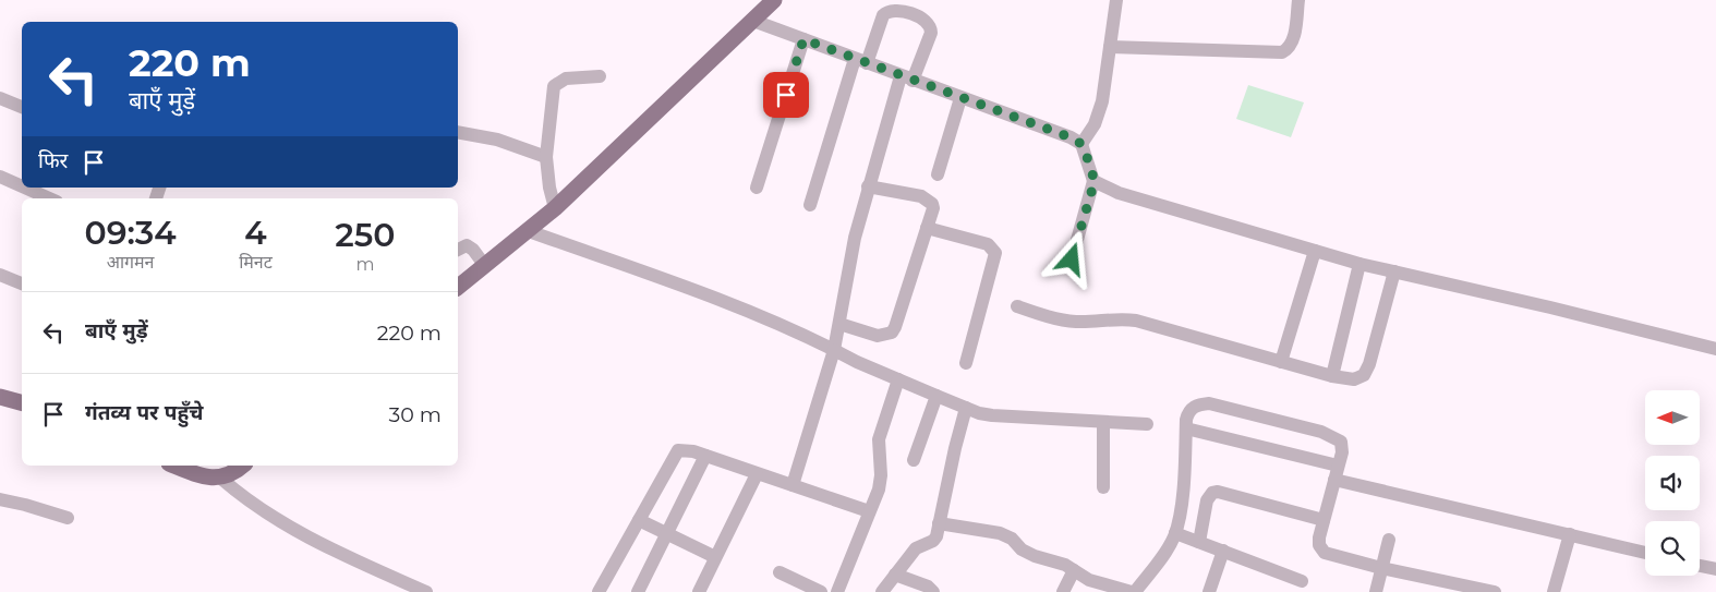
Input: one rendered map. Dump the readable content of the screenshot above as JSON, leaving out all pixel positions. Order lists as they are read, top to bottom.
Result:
{
  "north": "left",
  "page": {
    "turn": ["220 m", "बाएँ मुड़ें"],
    "then": "फिर",
    "eta": [
      "09:34",
      "आगमन",
      "4",
      "मिनट",
      "250",
      "m"
    ],
    "list": [
      {
        "name": "बाएँ मुड़ें",
        "value": "220 m"
      },
      {
        "name": "गंतव्य पर पहुँचे",
        "value": "30 m"
      }
    ]
  }
}
